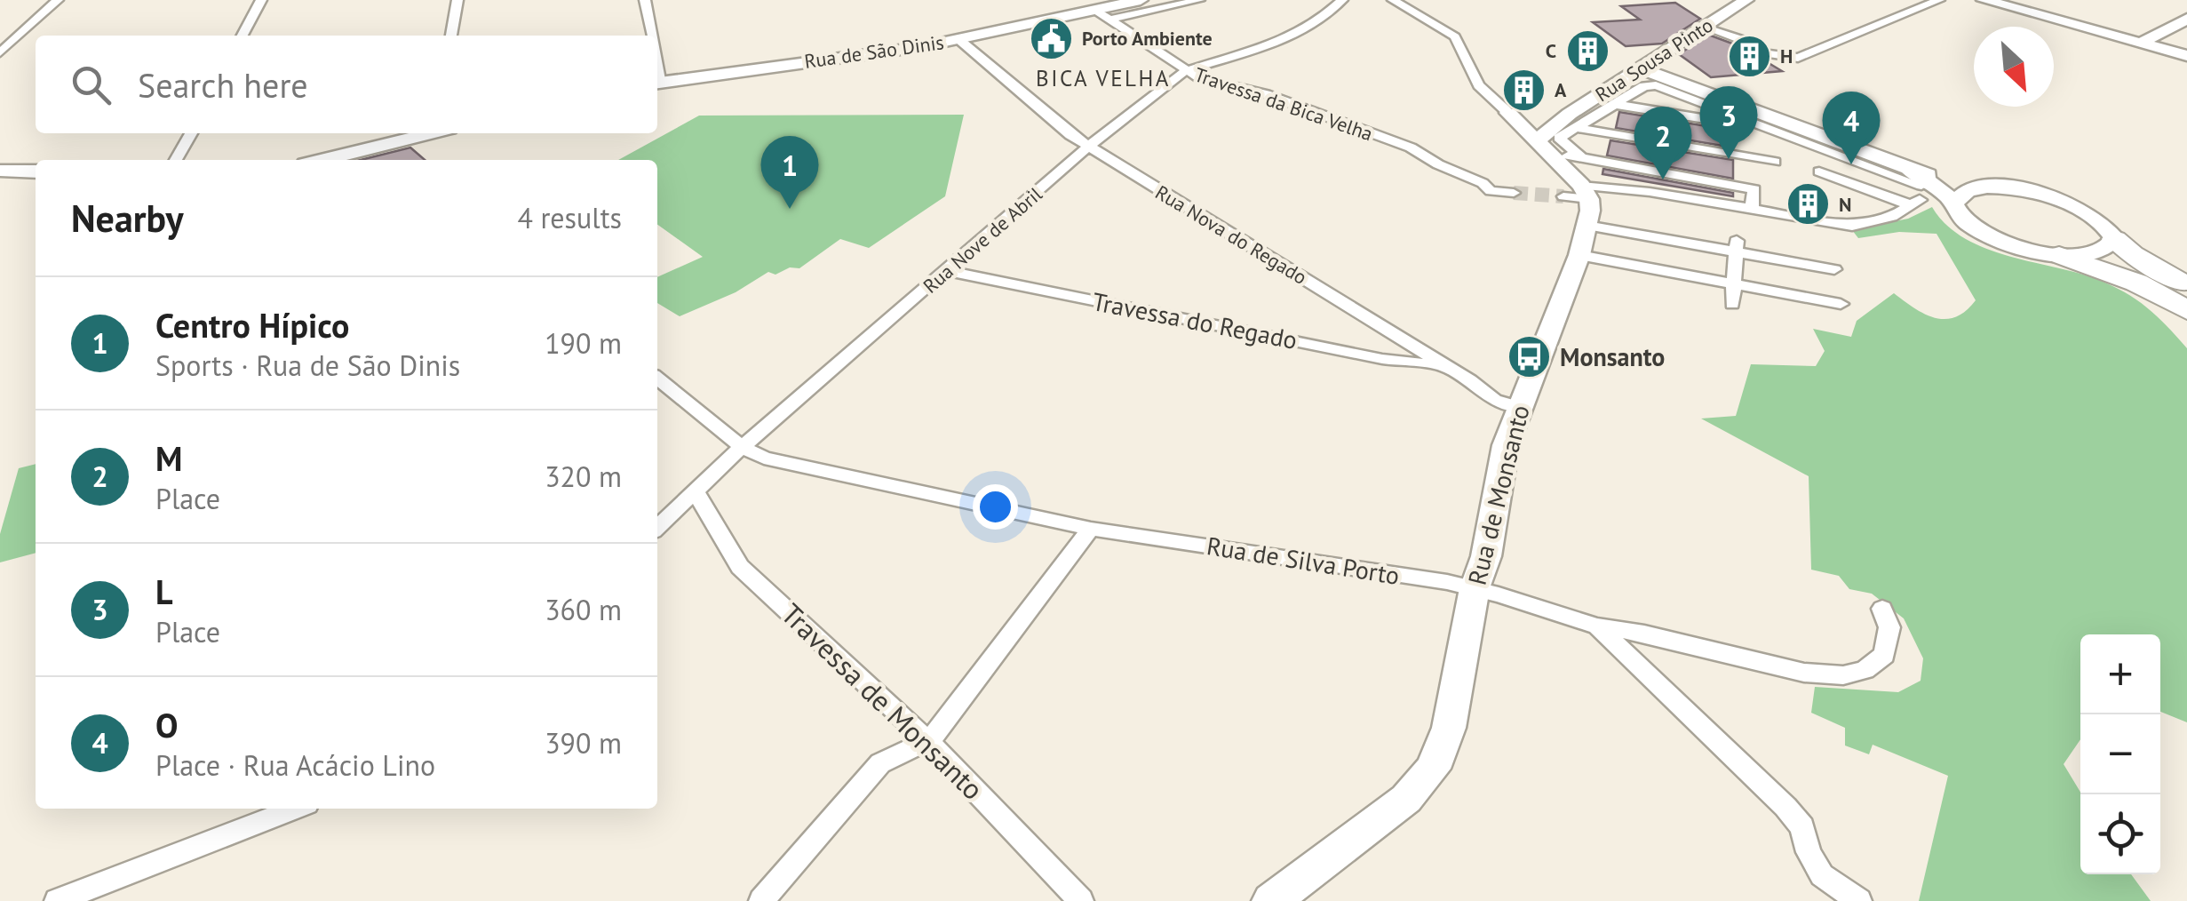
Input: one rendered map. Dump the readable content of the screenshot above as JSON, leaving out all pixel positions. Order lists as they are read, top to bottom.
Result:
{
  "streets": {
    "street": [
      "Rua de São Dinis",
      "Rua Sousa Pinto",
      "Travessa da Bica Velha",
      "Rua Nova do Regado",
      "Rua Nove de Abril",
      "Travessa do Regado",
      "Rua de Monsanto",
      "Rua de Silva Porto",
      "Travessa de Monsanto"
    ]
  },
  "crossings": [
    ["Rua de São Dinis", "Rua Nova do Regado"],
    ["Travessa da Bica Velha", "Rua Nove de Abril"],
    ["Rua Nova do Regado", "Rua Nove de Abril"],
    ["Rua Nova do Regado", "Travessa do Regado"],
    ["Rua Nova do Regado", "Rua de Monsanto"],
    ["Rua Nove de Abril", "Travessa do Regado"],
    ["Rua Nove de Abril", "Rua de Silva Porto"],
    ["Rua Nove de Abril", "Travessa de Monsanto"],
    ["Rua de Monsanto", "Rua de Silva Porto"]
  ],
  "districts": ["BICA VELHA"],
  "places": {
    "public building": ["Porto Ambiente"],
    "building": [
      "C",
      "H",
      "A",
      "N"
    ],
    "bus stop": ["Monsanto"]
  },
  "north": "bottom right",
  "page": {
    "search": "Search here",
    "pins": [
      "3",
      "4",
      "2",
      "1"
    ],
    "heading": ["Nearby", "4 results"],
    "list": [
      {
        "mark": "1",
        "name": "Centro Hípico",
        "note": "Sports · Rua de São Dinis",
        "value": "190 m"
      },
      {
        "mark": "2",
        "name": "M",
        "note": "Place",
        "value": "320 m"
      },
      {
        "mark": "3",
        "name": "L",
        "note": "Place",
        "value": "360 m"
      },
      {
        "mark": "4",
        "name": "O",
        "note": "Place · Rua Acácio Lino",
        "value": "390 m"
      }
    ],
    "map_buttons": ["+", "−"]
  }
}
